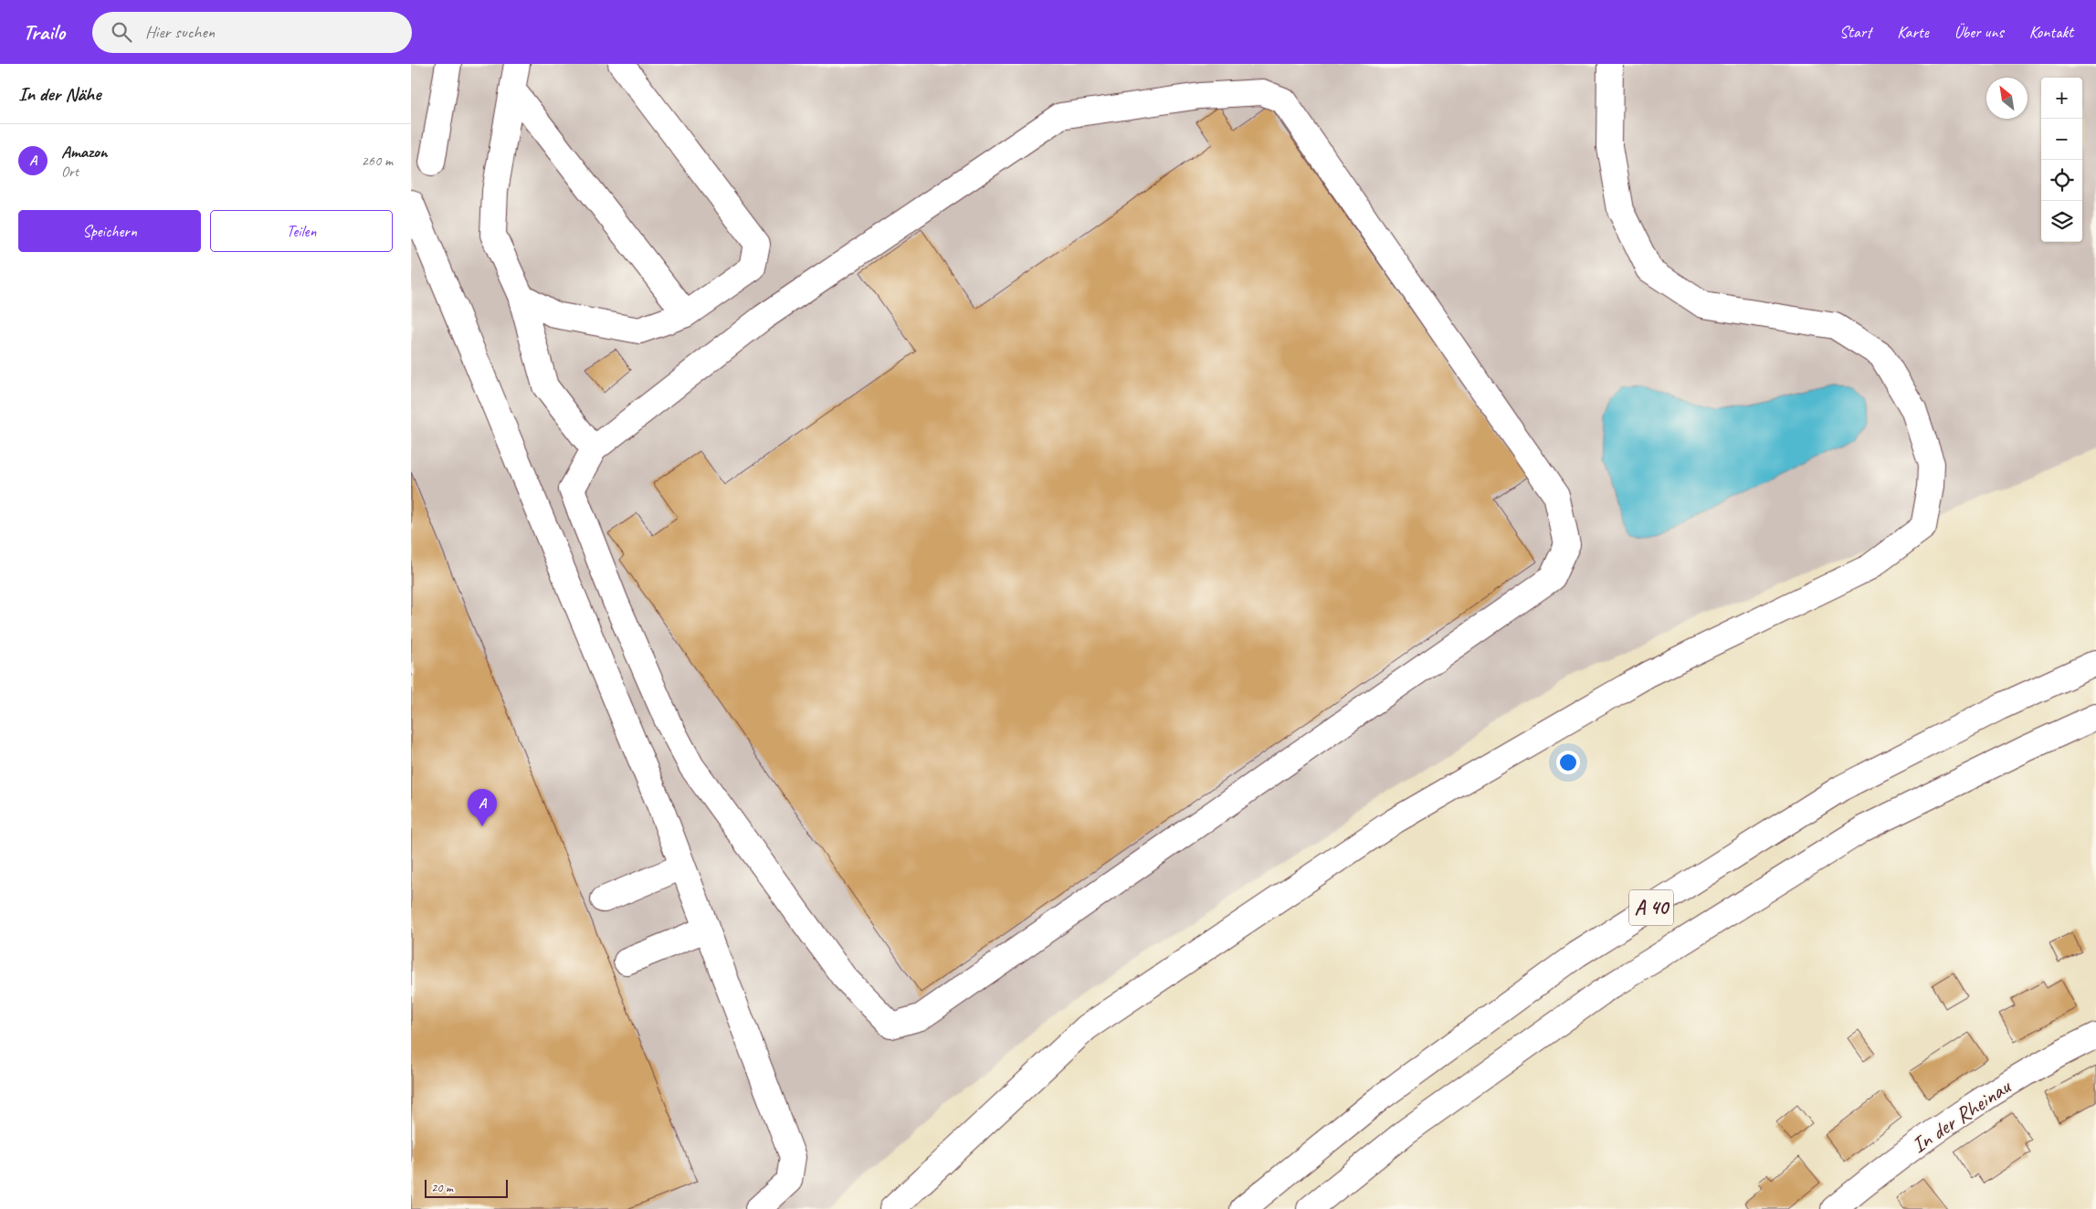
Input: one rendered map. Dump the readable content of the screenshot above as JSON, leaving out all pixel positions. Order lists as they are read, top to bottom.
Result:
{
  "streets": {
    "main road": ["A 40", "In der Rheinau"]
  },
  "scale_bar": "20 m",
  "north": "top left",
  "page": {
    "header": "Trailo",
    "search": "Hier suchen",
    "nav": [
      "Start",
      "Karte",
      "Über uns",
      "Kontakt"
    ],
    "heading": "In der Nähe",
    "map_buttons": ["+", "−"],
    "list": [
      {
        "mark": "A",
        "name": "Amazon",
        "note": "Ort",
        "value": "260 m"
      }
    ],
    "buttons": ["Speichern", "Teilen"],
    "pins": "A",
    "scale": "20 m"
  }
}
